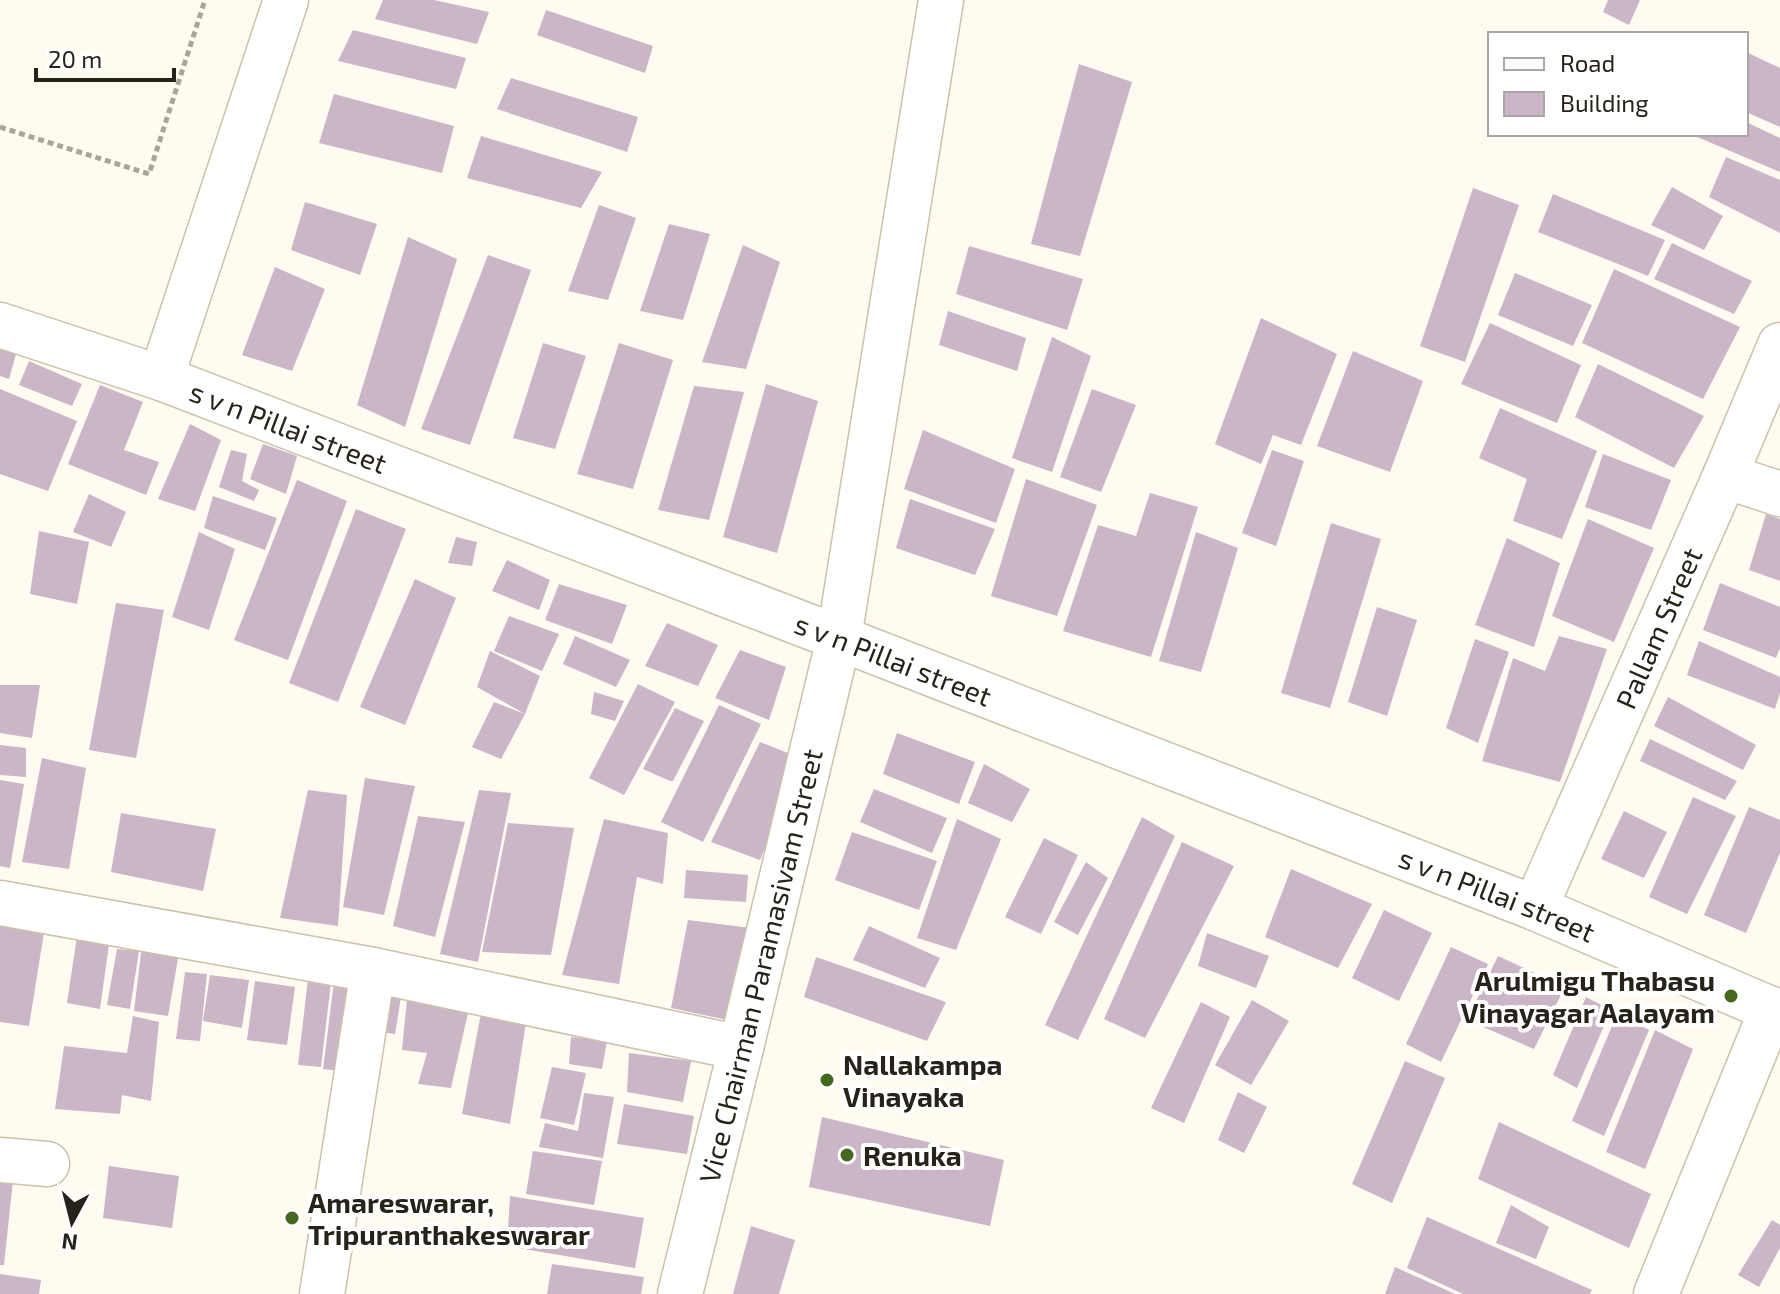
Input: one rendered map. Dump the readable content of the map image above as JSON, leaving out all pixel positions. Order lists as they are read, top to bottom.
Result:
{
  "streets": {
    "street": ["s v n Pillai street", "Pallam Street", "Vice Chairman Paramasivam Street"]
  },
  "crossings": [
    ["s v n Pillai street", "Pallam Street"],
    ["s v n Pillai street", "Vice Chairman Paramasivam Street"]
  ],
  "places": [
    "Arulmigu Thabasu Vinayagar Aalayam",
    "Nallakampa Vinayaka",
    "Renuka",
    "Amareswarar, Tripuranthakeswarar"
  ],
  "legend": ["Road", "Building"],
  "scale_bar": "20 m",
  "north": "bottom"
}
